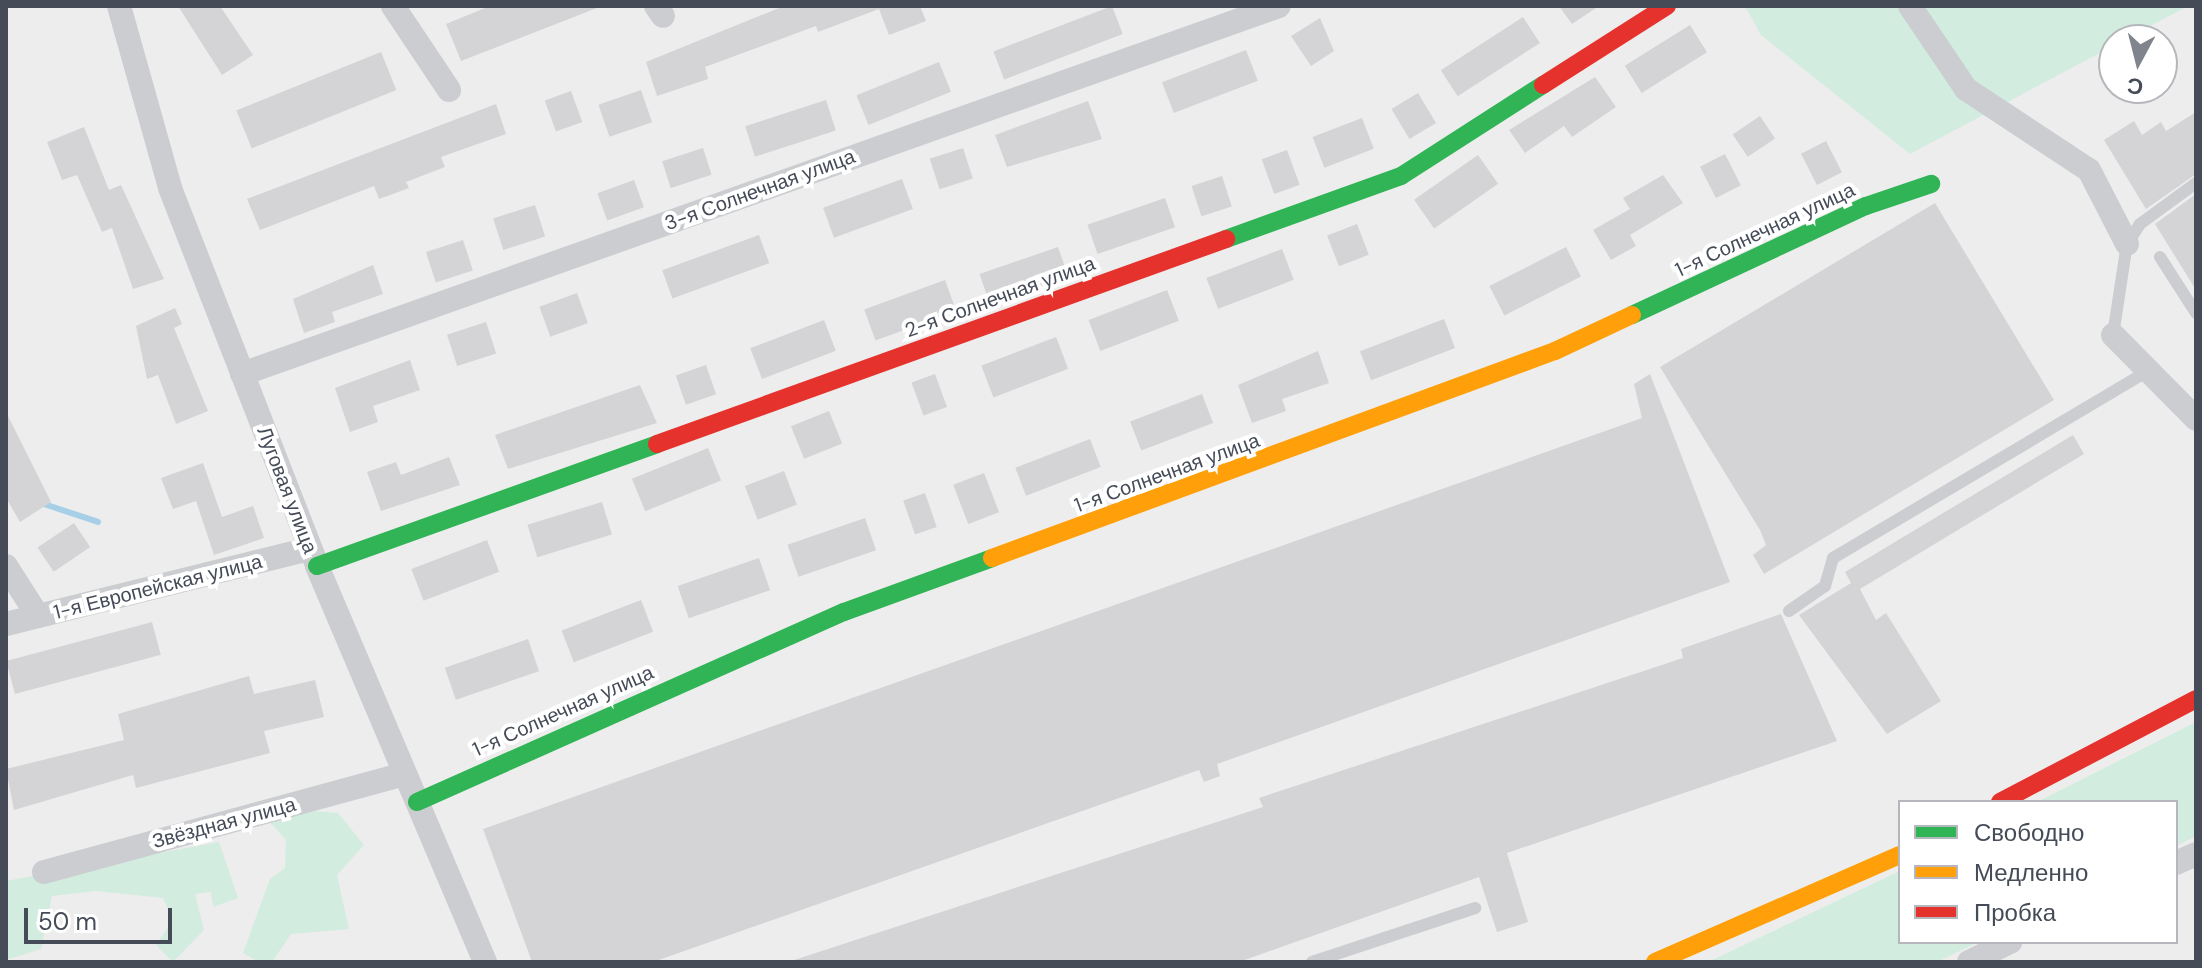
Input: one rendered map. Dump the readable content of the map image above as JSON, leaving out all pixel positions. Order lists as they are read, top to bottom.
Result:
{
  "streets": {
    "street": [
      "3-я Солнечная улица",
      "1-я Солнечная улица",
      "2-я Солнечная улица",
      "Луговая улица",
      "1-я Европейская улица",
      "Звёздная улица"
    ]
  },
  "crossings": [
    ["3-я Солнечная улица", "Луговая улица"],
    ["1-я Солнечная улица", "Луговая улица"],
    ["2-я Солнечная улица", "Луговая улица"],
    ["2-я Солнечная улица", "1-я Европейская улица"],
    ["Луговая улица", "1-я Европейская улица"],
    ["Луговая улица", "Звёздная улица"]
  ],
  "legend": ["Свободно", "Медленно", "Пробка"],
  "scale_bar": "50 m",
  "north": "bottom"
}
